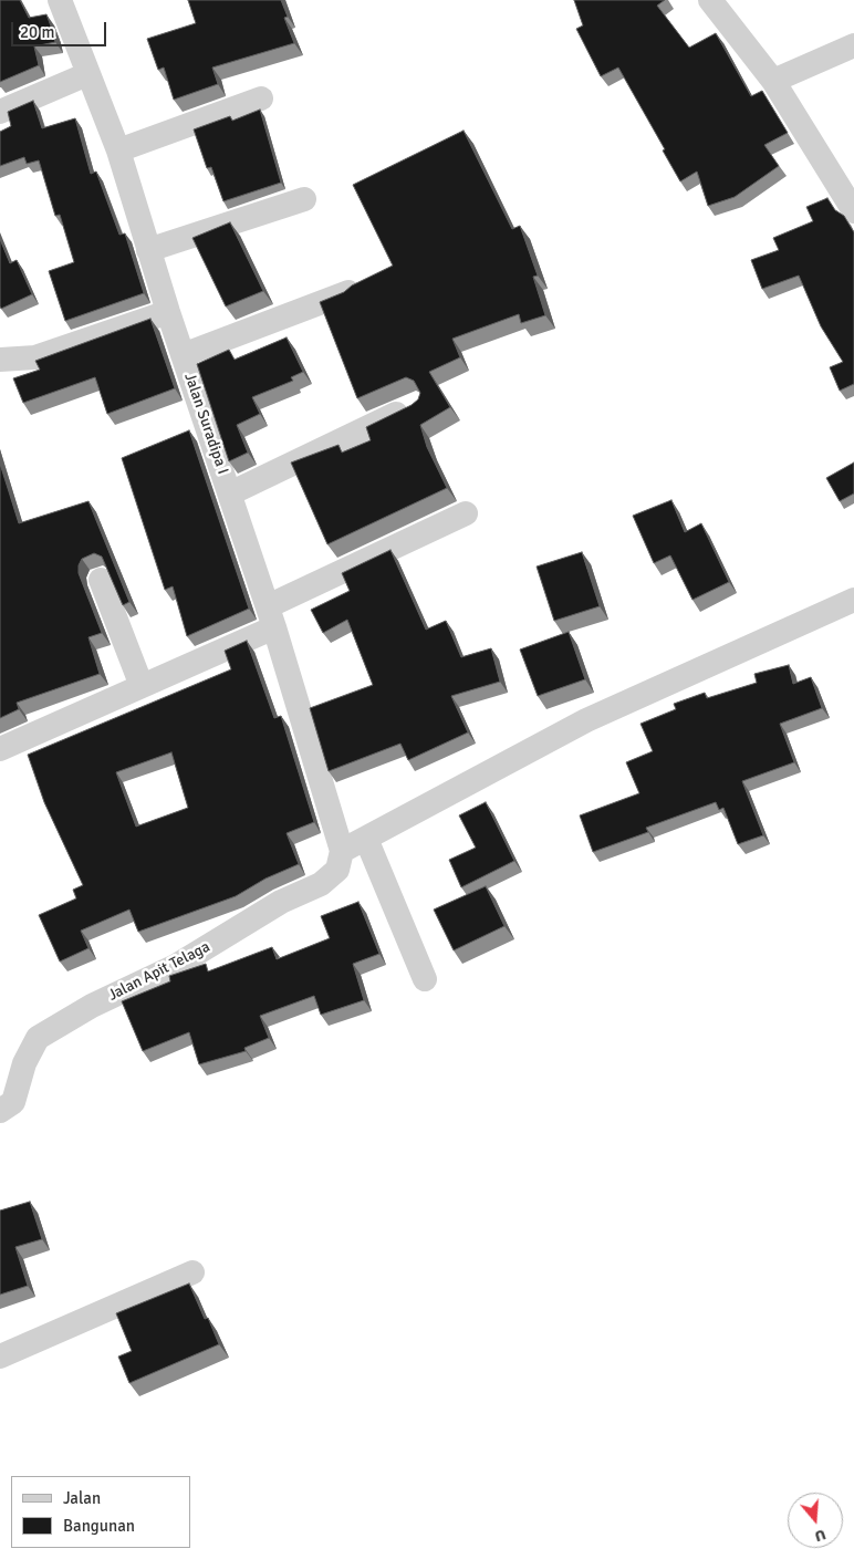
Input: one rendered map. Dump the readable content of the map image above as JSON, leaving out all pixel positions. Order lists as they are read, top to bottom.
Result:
{
  "streets": {
    "street": ["Jalan Suradipa I", "Jalan Apit Telaga"]
  },
  "crossings": [
    ["Jalan Suradipa I", "Jalan Apit Telaga"]
  ],
  "legend": ["Jalan", "Bangunan"],
  "scale_bar": "20 m",
  "north": "bottom"
}
